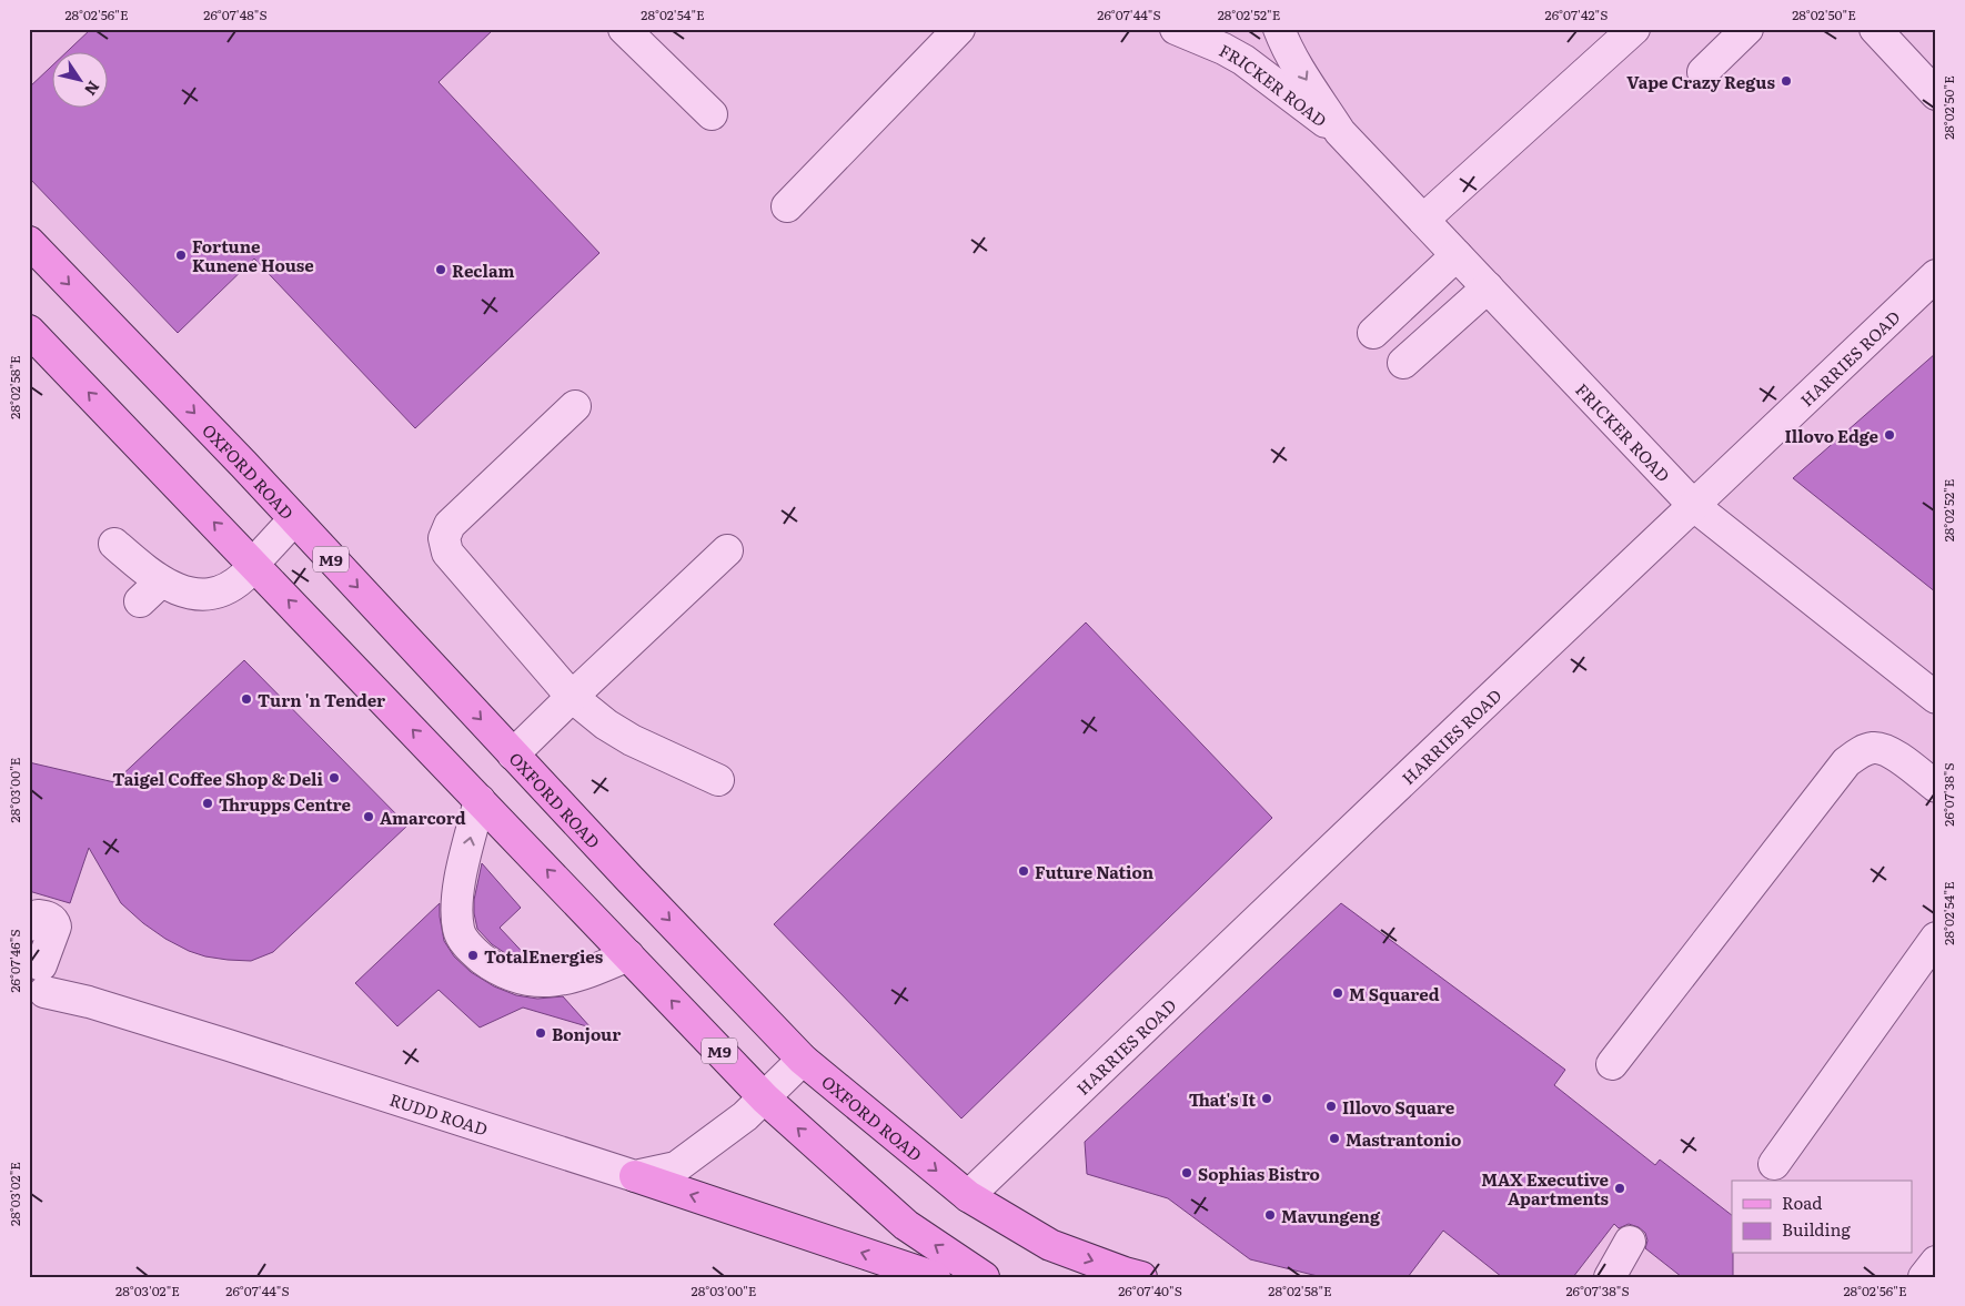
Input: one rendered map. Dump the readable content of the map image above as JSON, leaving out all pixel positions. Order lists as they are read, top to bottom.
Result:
{
  "streets": {
    "main road": ["OXFORD ROAD", "M9"],
    "street": ["FRICKER ROAD", "HARRIES ROAD", "RUDD ROAD"]
  },
  "crossings": [
    ["FRICKER ROAD", "HARRIES ROAD"],
    ["HARRIES ROAD", "OXFORD ROAD"],
    ["OXFORD ROAD", "RUDD ROAD"],
    ["M9", "RUDD ROAD"]
  ],
  "places": [
    "Vape Crazy Regus",
    "Fortune Kunene House",
    "Reclam",
    "Illovo Edge",
    "Turn 'n Tender",
    "Taigel Coffee Shop & Deli",
    "Thrupps Centre",
    "Amarcord",
    "Future Nation",
    "TotalEnergies",
    "M Squared",
    "Bonjour",
    "That's It",
    "Illovo Square",
    "Mastrantonio",
    "Sophias Bistro",
    "MAX Executive Apartments",
    "Mavungeng"
  ],
  "legend": ["Road", "Building"],
  "north": "bottom right",
  "coordinates": [
    "28°02'56\"E",
    "26°07'48\"S",
    "28°02'54\"E",
    "26°07'44\"S",
    "28°02'52\"E",
    "26°07'42\"S",
    "28°02'50\"E",
    "28°02'58\"E",
    "28°03'00\"E",
    "26°07'38\"S",
    "26°07'46\"S",
    "28°03'02\"E",
    "26°07'40\"S"
  ]
}
